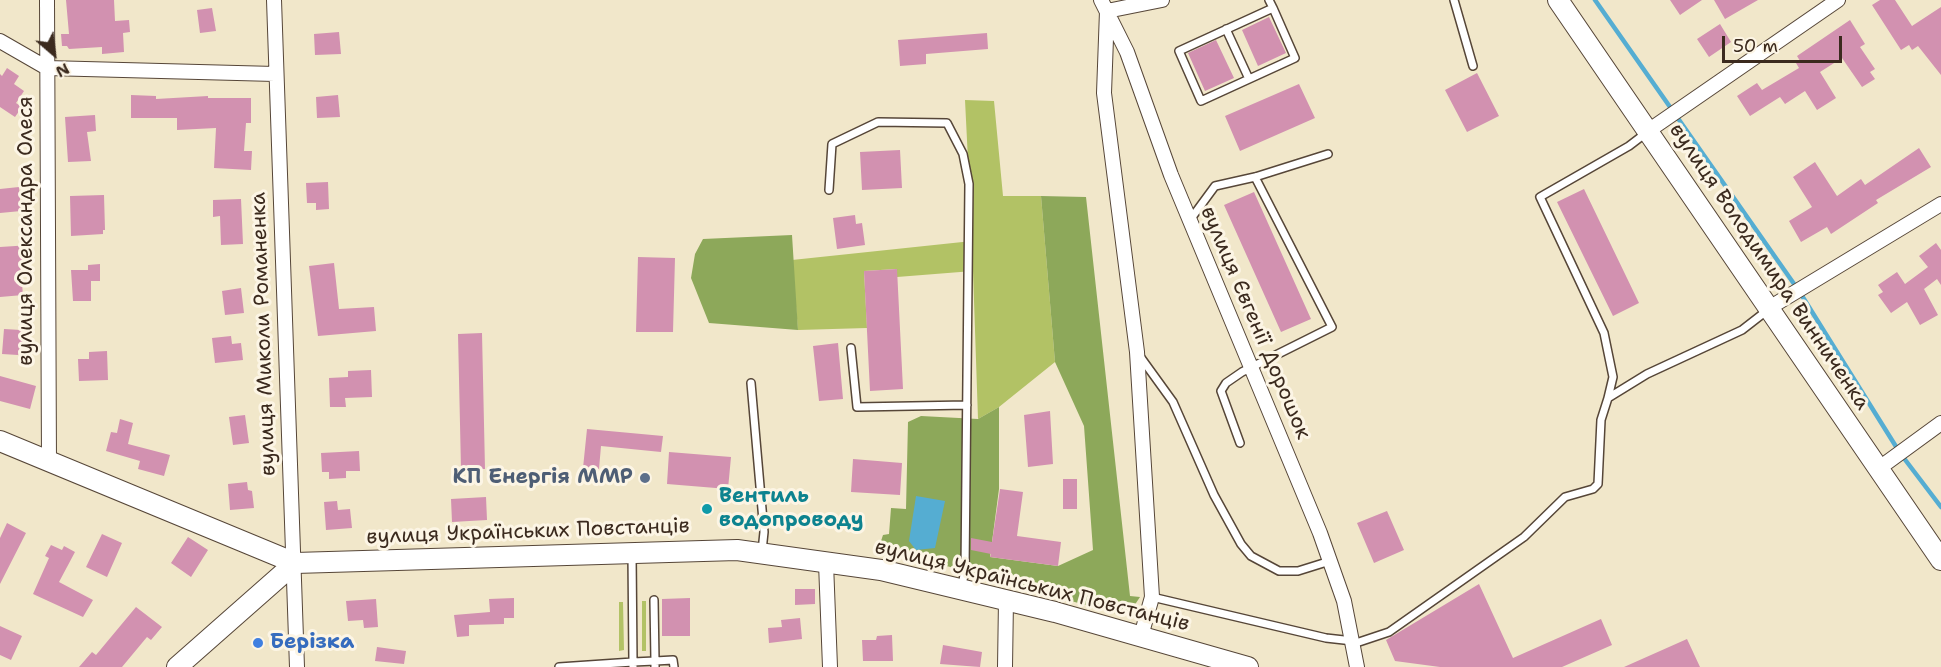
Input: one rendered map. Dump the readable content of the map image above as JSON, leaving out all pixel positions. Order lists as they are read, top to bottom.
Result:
{
  "streets": {
    "street": [
      "вулиця Олександра Олеся",
      "вулиця Володимира Винниченка",
      "вулиця Євгенії Дорошок",
      "вулиця Миколи Романенка",
      "вулиця Українських Повстанців"
    ]
  },
  "crossings": [
    ["вулиця Олександра Олеся", "вулиця Українських Повстанців"],
    ["вулиця Миколи Романенка", "вулиця Українських Повстанців"]
  ],
  "places": ["КП Енергія ММР", "Вентиль водопроводу", "Берізка"],
  "scale_bar": "50 m",
  "north": "bottom right"
}
